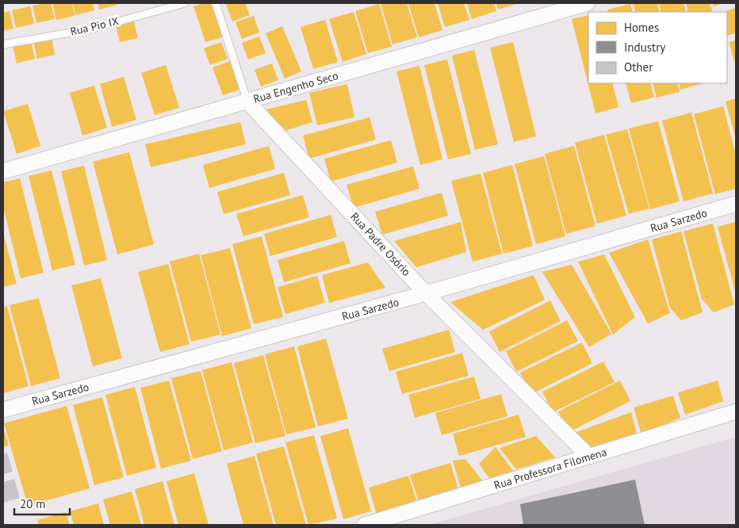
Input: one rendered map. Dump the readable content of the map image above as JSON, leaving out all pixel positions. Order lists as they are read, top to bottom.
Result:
{
  "streets": {
    "street": [
      "Rua Engenho Seco",
      "Rua Sarzedo",
      "Rua Padre Osório",
      "Rua Professora Filomena"
    ],
    "lane": ["Rua Pio IX"]
  },
  "crossings": [
    ["Rua Engenho Seco", "Rua Padre Osório"],
    ["Rua Sarzedo", "Rua Padre Osório"],
    ["Rua Padre Osório", "Rua Professora Filomena"]
  ],
  "legend": ["Homes", "Industry", "Other"],
  "scale_bar": "20 m"
}
